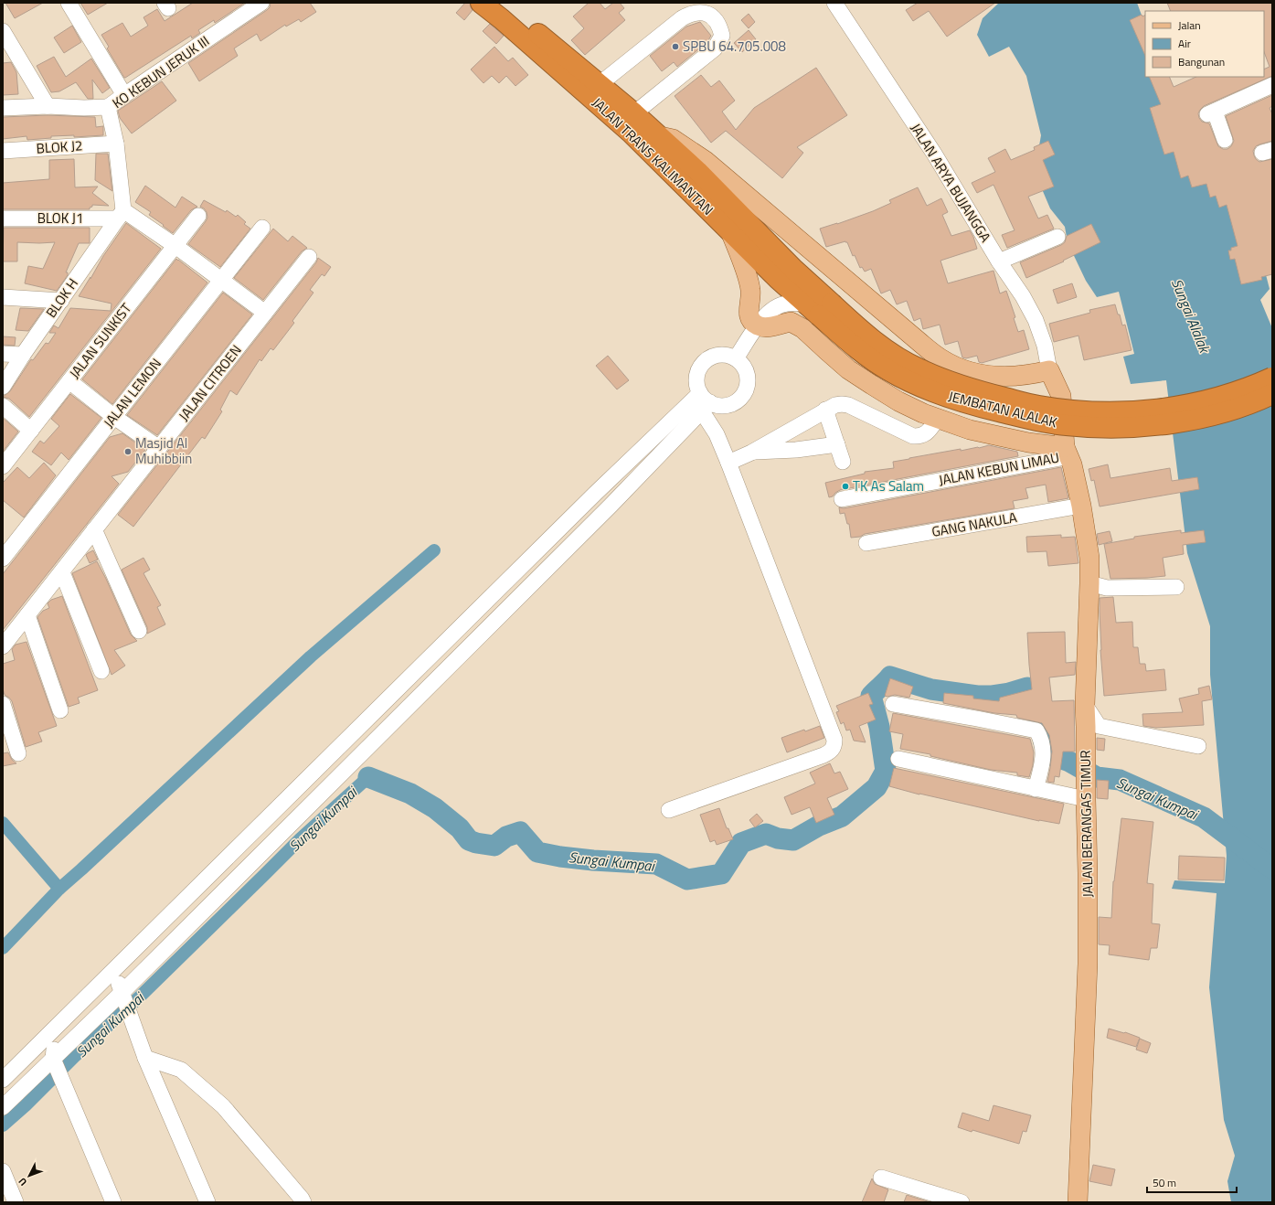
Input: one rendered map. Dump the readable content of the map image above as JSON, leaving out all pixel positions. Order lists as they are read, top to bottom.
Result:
{
  "streets": {
    "highway": ["JALAN TRANS KALIMANTAN", "JEMBATAN ALALAK"],
    "main road": ["JALAN BERANGAS TIMUR"],
    "street": [
      "KO KEBUN JERUK III",
      "BLOK J2",
      "JALAN ARYA BUJANGGA",
      "BLOK J1",
      "BLOK H",
      "JALAN SUNKIST",
      "JALAN CITROEN",
      "JALAN LEMON",
      "JALAN KEBUN LIMAU",
      "GANG NAKULA"
    ]
  },
  "crossings": [
    ["KO KEBUN JERUK III", "BLOK J2"],
    ["KO KEBUN JERUK III", "BLOK J1"],
    ["KO KEBUN JERUK III", "BLOK H"],
    ["JALAN TRANS KALIMANTAN", "JEMBATAN ALALAK"],
    ["JALAN ARYA BUJANGGA", "JALAN BERANGAS TIMUR"],
    ["BLOK J1", "BLOK H"],
    ["JALAN KEBUN LIMAU", "JALAN BERANGAS TIMUR"],
    ["GANG NAKULA", "JALAN BERANGAS TIMUR"]
  ],
  "water": ["Sungai Alalak", "Sungai Kumpai"],
  "places": ["SPBU 64.705.008", "Masjid Al Muhibbiin", "TK As Salam"],
  "legend": ["Jalan", "Air", "Bangunan"],
  "scale_bar": "50 m",
  "north": "bottom left"
}
